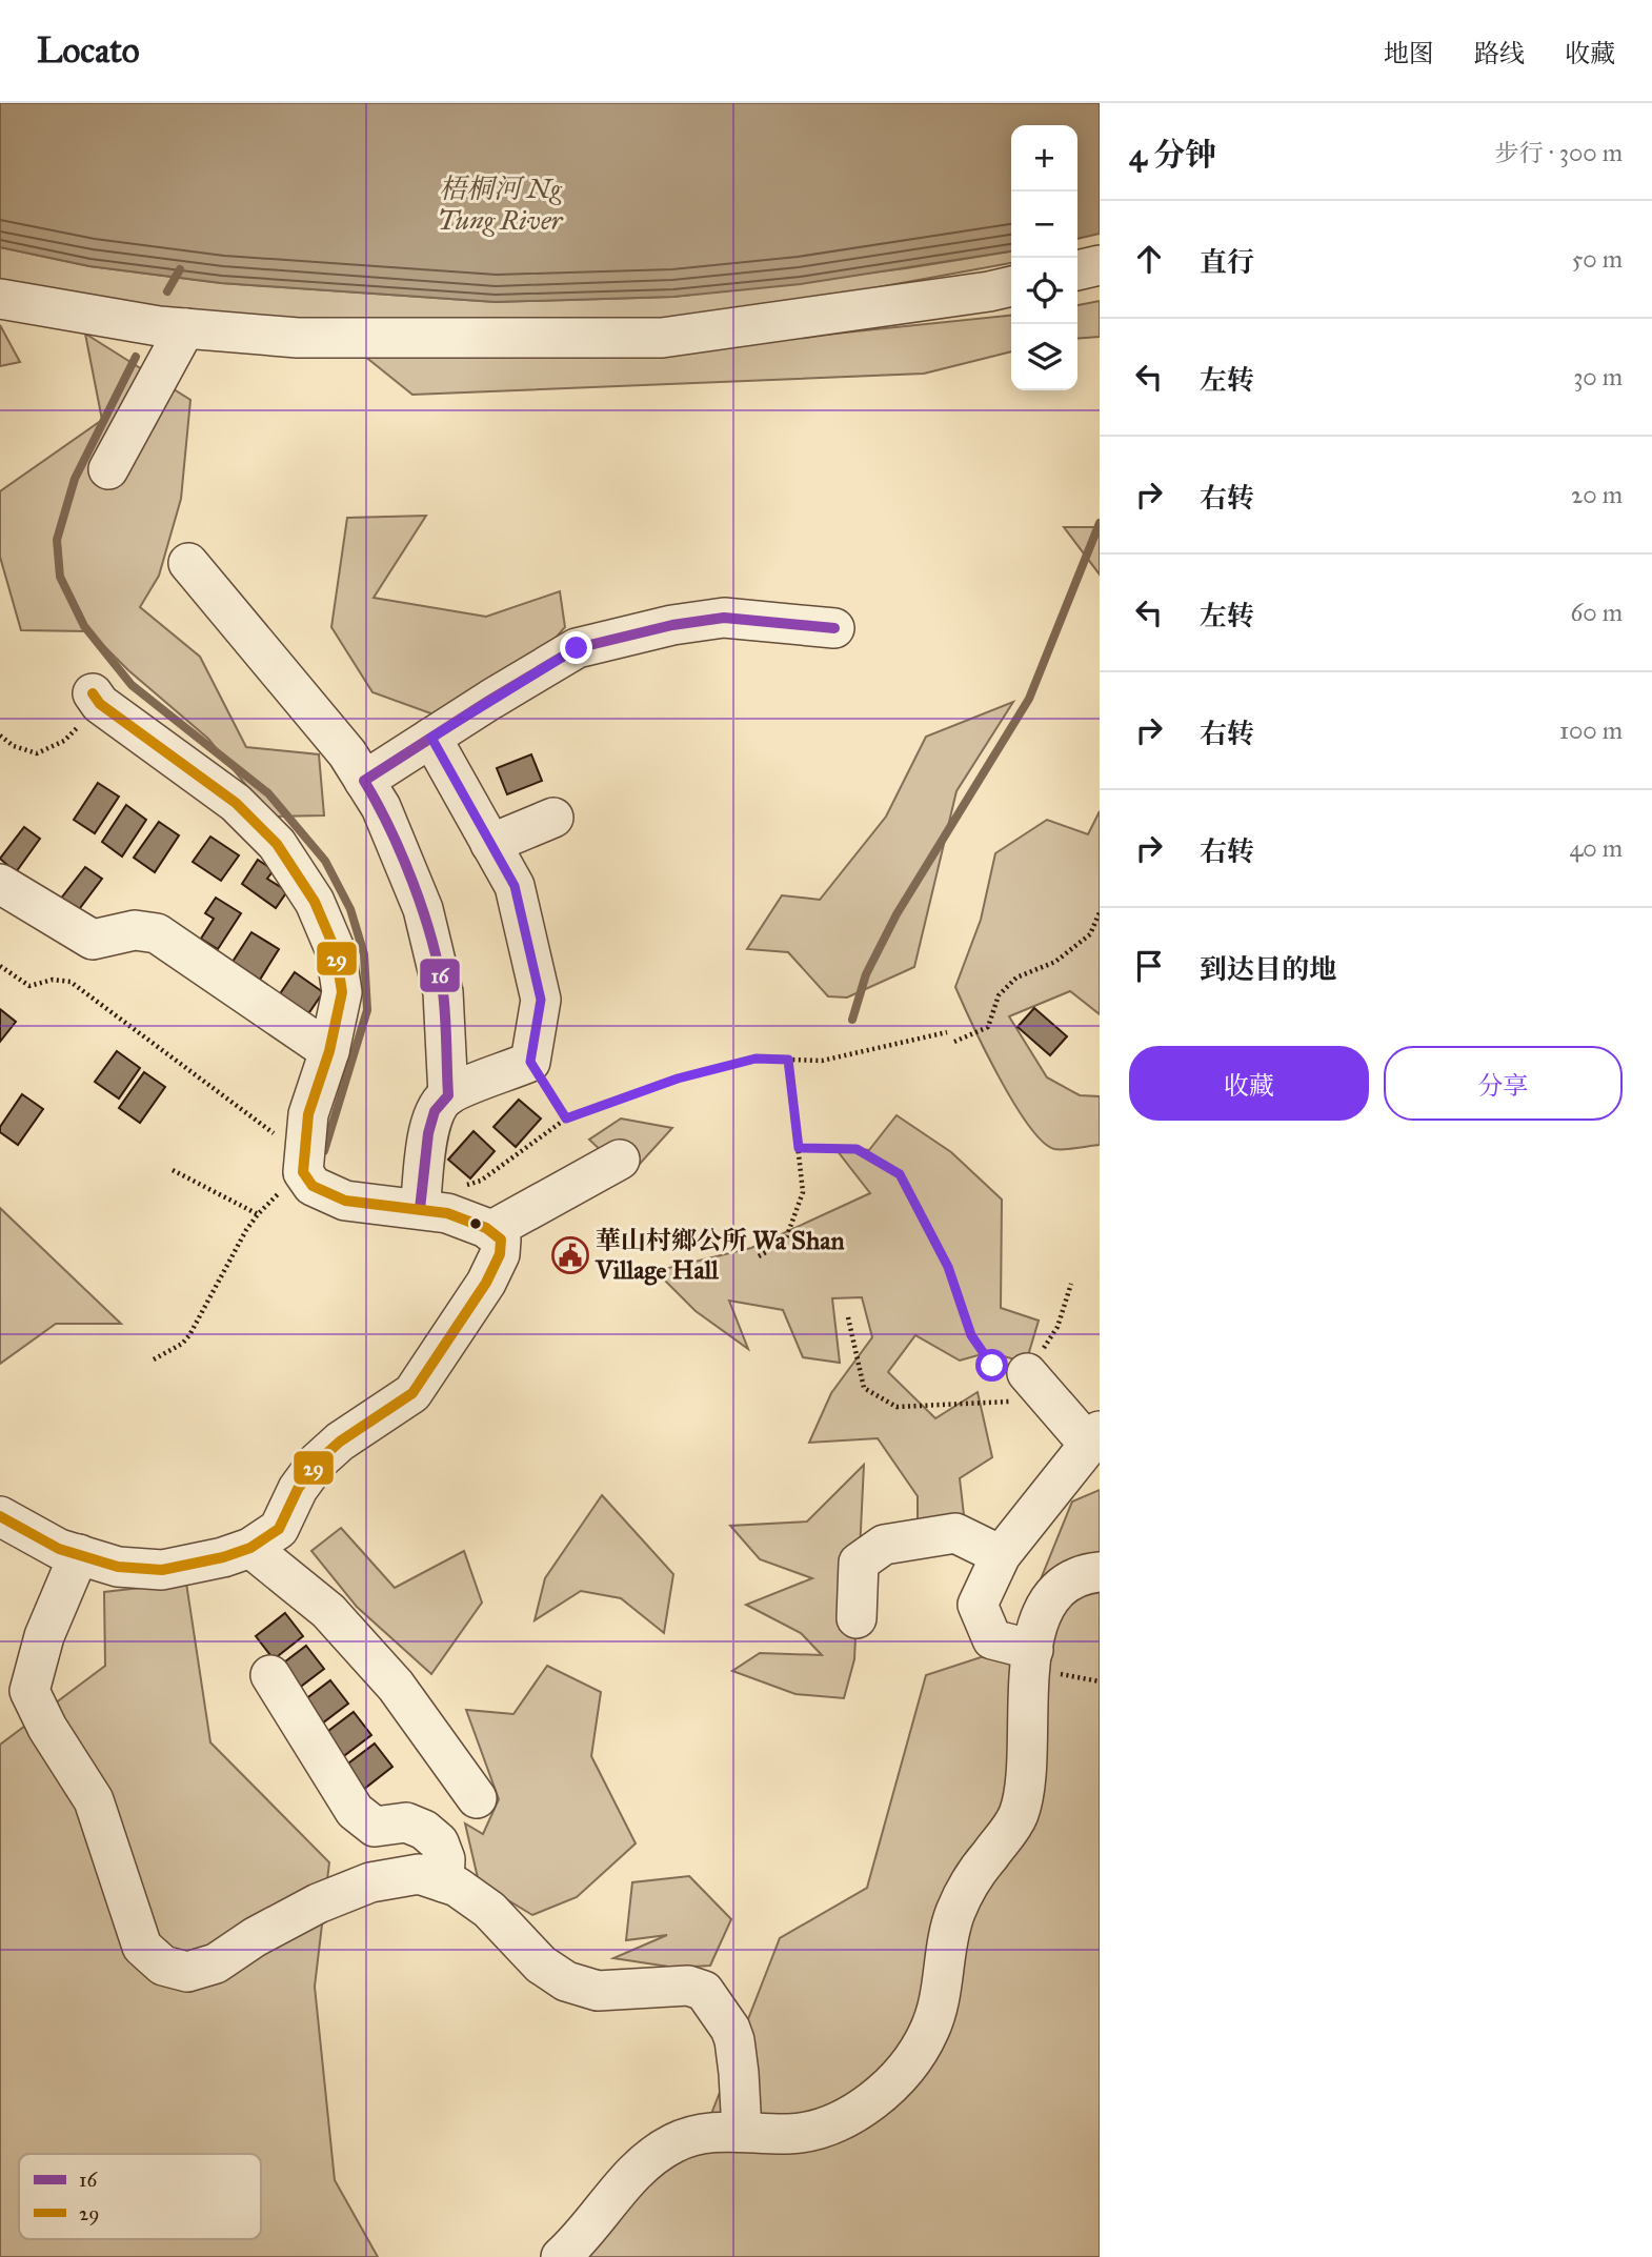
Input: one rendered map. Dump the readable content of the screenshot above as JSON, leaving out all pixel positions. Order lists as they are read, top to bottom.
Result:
{
  "water": ["梧桐河 Ng Tung River"],
  "places": {
    "public building": ["華山村鄉公所 Wa Shan Village Hall"]
  },
  "lines": ["transit line 16", "transit line 29"],
  "legend": ["16", "29"],
  "page": {
    "header": "Locato",
    "nav": ["地图", "路线", "收藏"],
    "heading": ["4 分钟", "步行 · 300 m"],
    "map_buttons": ["+", "−"],
    "list": [
      ["直行", "50 m"],
      ["左转", "30 m"],
      ["右转", "20 m"],
      ["左转", "60 m"],
      ["右转", "100 m"],
      ["右转", "40 m"],
      "到达目的地"
    ],
    "buttons": ["收藏", "分享"]
  }
}
